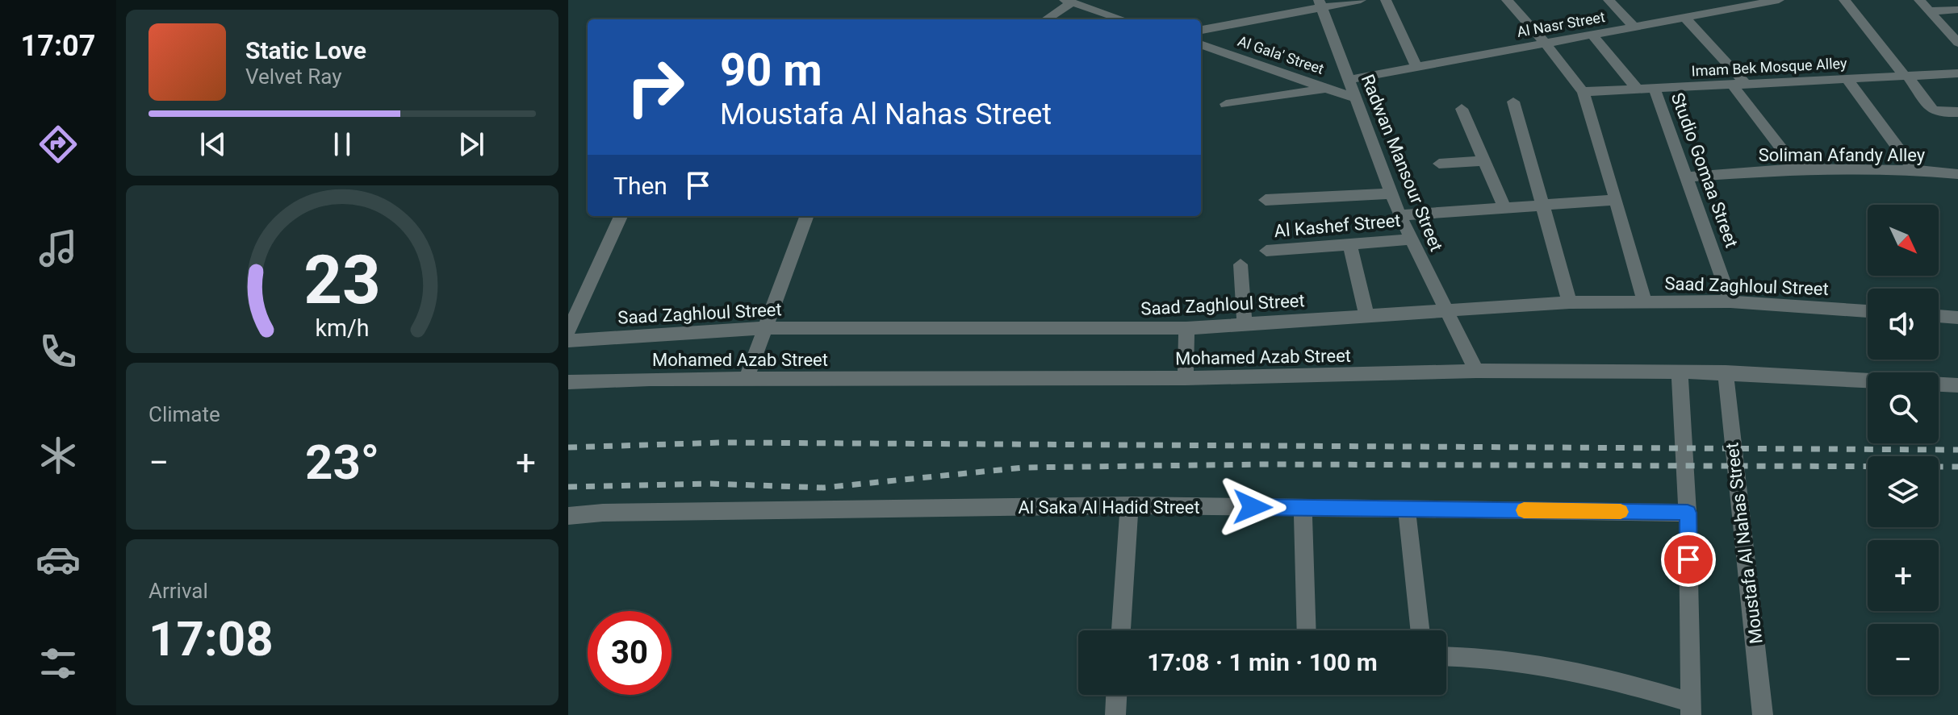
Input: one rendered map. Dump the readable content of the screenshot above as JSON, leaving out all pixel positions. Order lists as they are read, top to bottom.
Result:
{
  "streets": {
    "street": [
      "Al Nasr Street",
      "Al Gala' Street",
      "Imam Bek Mosque Alley",
      "Soliman Afandy Alley",
      "Radwan Mansour Street",
      "Studio Gomaa Street",
      "Al Kashef Street",
      "Saad Zaghloul Street",
      "Mohamed Azab Street",
      "Al Saka Al Hadid Street",
      "Moustafa Al Nahas Street"
    ]
  },
  "crossings": [
    ["Al Nasr Street", "Radwan Mansour Street"],
    ["Al Gala' Street", "Radwan Mansour Street"],
    ["Imam Bek Mosque Alley", "Studio Gomaa Street"],
    ["Soliman Afandy Alley", "Studio Gomaa Street"],
    ["Radwan Mansour Street", "Al Kashef Street"],
    ["Radwan Mansour Street", "Saad Zaghloul Street"],
    ["Radwan Mansour Street", "Mohamed Azab Street"],
    ["Studio Gomaa Street", "Saad Zaghloul Street"],
    ["Mohamed Azab Street", "Moustafa Al Nahas Street"]
  ],
  "north": "bottom right",
  "page": {
    "tabs": "17:07",
    "turn": ["90 m", "Moustafa Al Nahas Street"],
    "song": ["Static Love", "Velvet Ray"],
    "then": "Then",
    "map_buttons": ["+", "−"],
    "tile": [
      "Climate",
      ["Arrival", "17:08"]
    ],
    "heat": ["−", "23°", "+"],
    "limit": "30",
    "trip": "17:08 · 1 min · 100 m",
    "gauge": ["23", "km/h"]
  }
}
